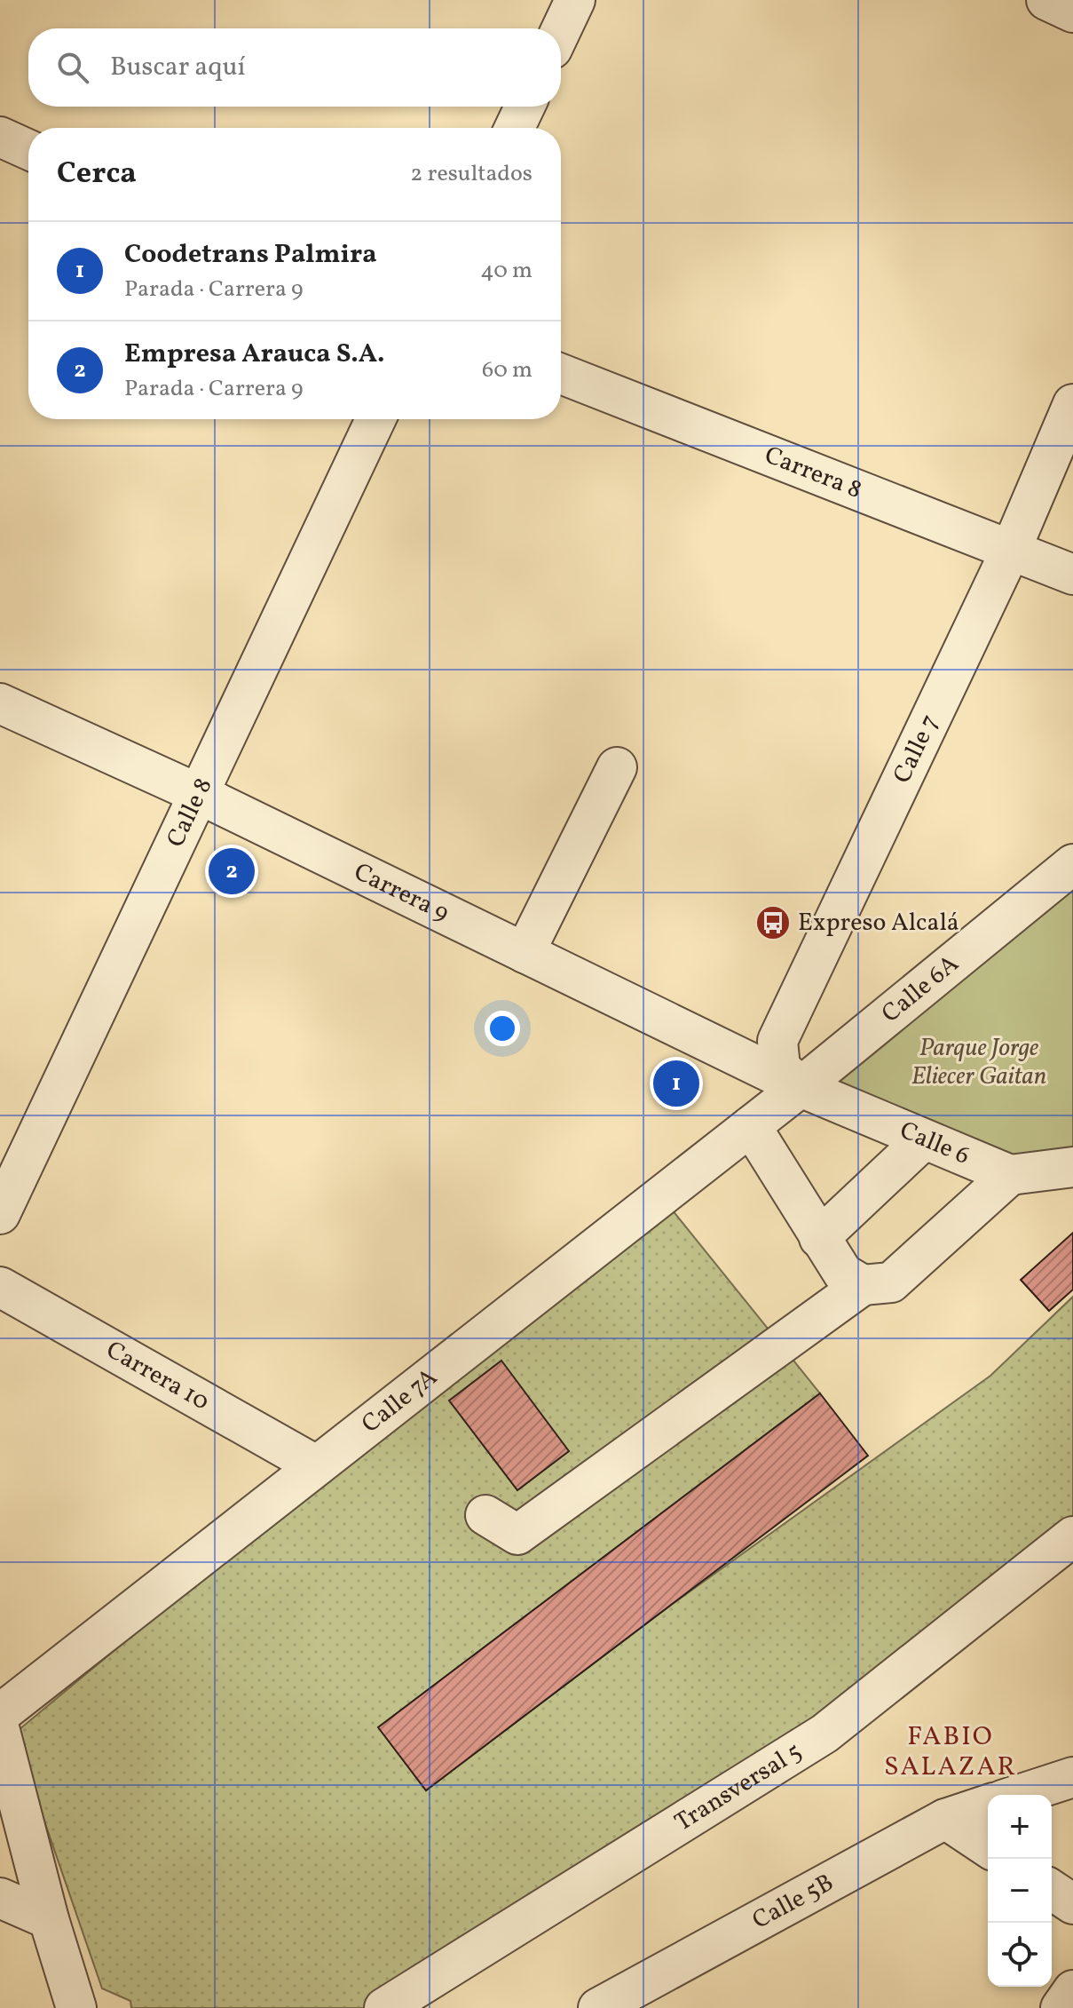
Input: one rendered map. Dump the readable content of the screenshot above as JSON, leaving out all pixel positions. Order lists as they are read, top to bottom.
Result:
{
  "streets": {
    "street": [
      "Carrera 8",
      "Calle 7",
      "Calle 8",
      "Carrera 9",
      "Calle 6A",
      "Calle 6",
      "Carrera 10",
      "Calle 7A",
      "Transversal 5",
      "Calle 5B"
    ]
  },
  "crossings": [
    ["Carrera 8", "Calle 7"],
    ["Calle 7", "Carrera 9"],
    ["Calle 7", "Calle 6A"],
    ["Calle 7", "Calle 6"],
    ["Calle 7", "Calle 7A"],
    ["Calle 8", "Carrera 9"],
    ["Carrera 9", "Calle 6A"],
    ["Carrera 9", "Calle 6"],
    ["Carrera 9", "Calle 7A"],
    ["Calle 6A", "Calle 6"],
    ["Calle 6A", "Calle 7A"],
    ["Calle 6", "Calle 7A"],
    ["Carrera 10", "Calle 7A"]
  ],
  "districts": ["FABIO SALAZAR"],
  "parks": ["Parque Jorge Eliecer Gaitan"],
  "places": {
    "bus stop": ["Expreso Alcalá"]
  },
  "page": {
    "search": "Buscar aquí",
    "heading": ["Cerca", "2 resultados"],
    "list": [
      {
        "mark": "1",
        "name": "Coodetrans Palmira",
        "note": "Parada · Carrera 9",
        "value": "40 m"
      },
      {
        "mark": "2",
        "name": "Empresa Arauca S.A.",
        "note": "Parada · Carrera 9",
        "value": "60 m"
      }
    ],
    "pins": ["2", "1"],
    "map_buttons": ["+", "−"]
  }
}
